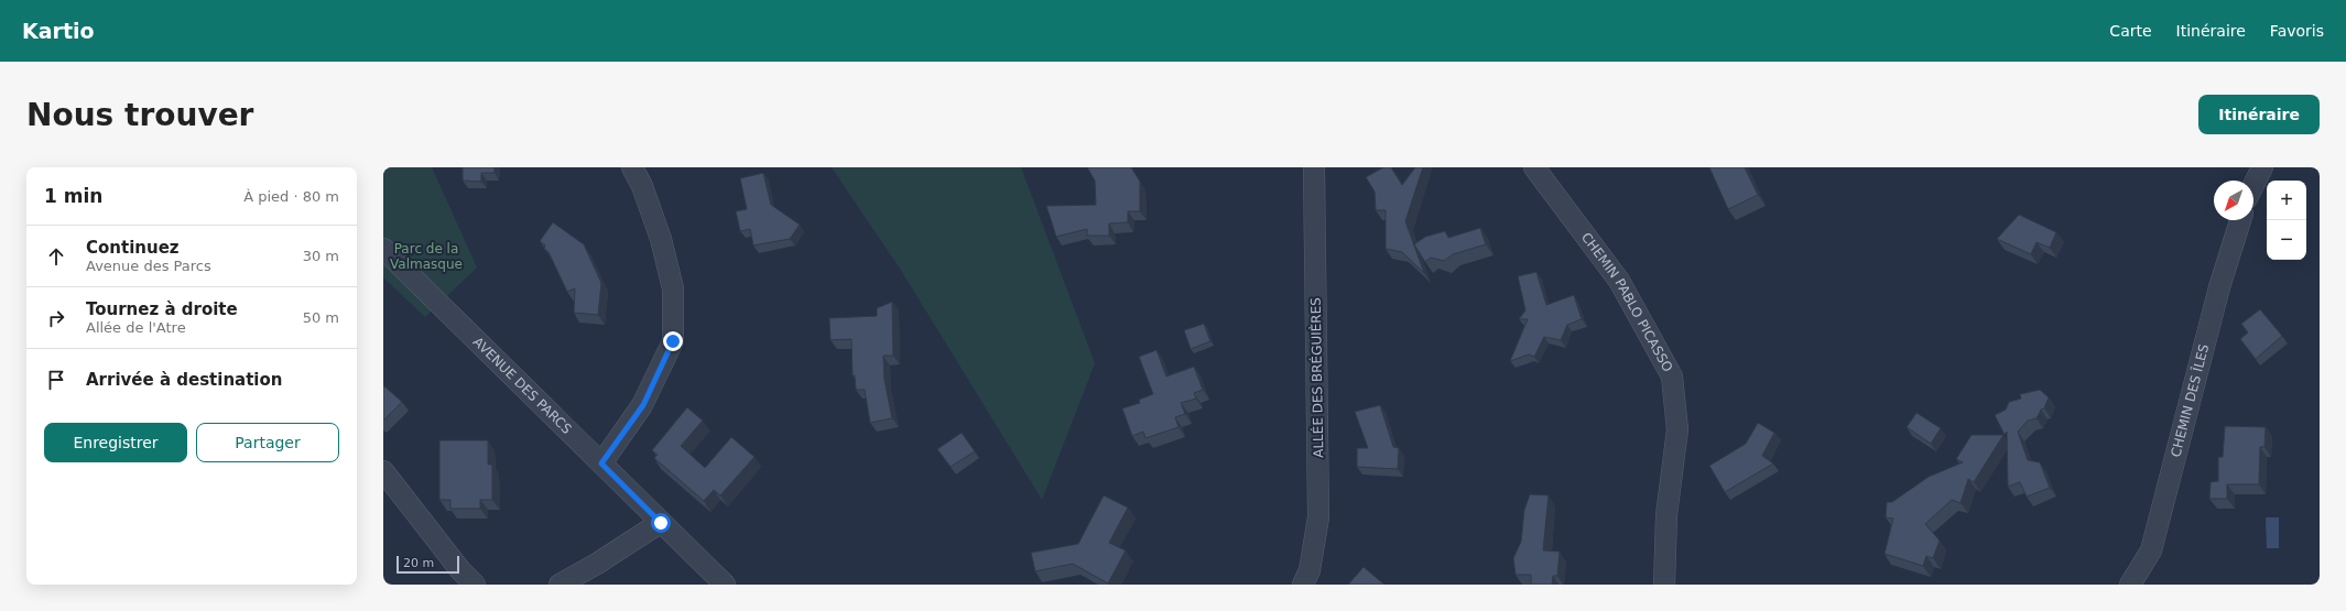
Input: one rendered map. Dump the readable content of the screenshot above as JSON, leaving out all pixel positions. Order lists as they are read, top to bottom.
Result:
{
  "streets": {
    "street": [
      "CHEMIN PABLO PICASSO",
      "ALLÉE DES BRÉGUIÈRES",
      "AVENUE DES PARCS",
      "CHEMIN DES ÎLES"
    ]
  },
  "parks": ["Parc de la Valmasque"],
  "scale_bar": "20 m",
  "north": "bottom left",
  "page": {
    "header": "Kartio",
    "nav": ["Carte", "Itinéraire", "Favoris"],
    "buttons": [
      "Itinéraire",
      ["Enregistrer", "Partager"]
    ],
    "title": "Nous trouver",
    "heading": ["1 min", "À pied · 80 m"],
    "map_buttons": ["+", "−"],
    "list": [
      ["Continuez", "Avenue des Parcs", "30 m"],
      ["Tournez à droite", "Allée de l'Atre", "50 m"],
      "Arrivée à destination"
    ],
    "scale": "20 m"
  }
}
